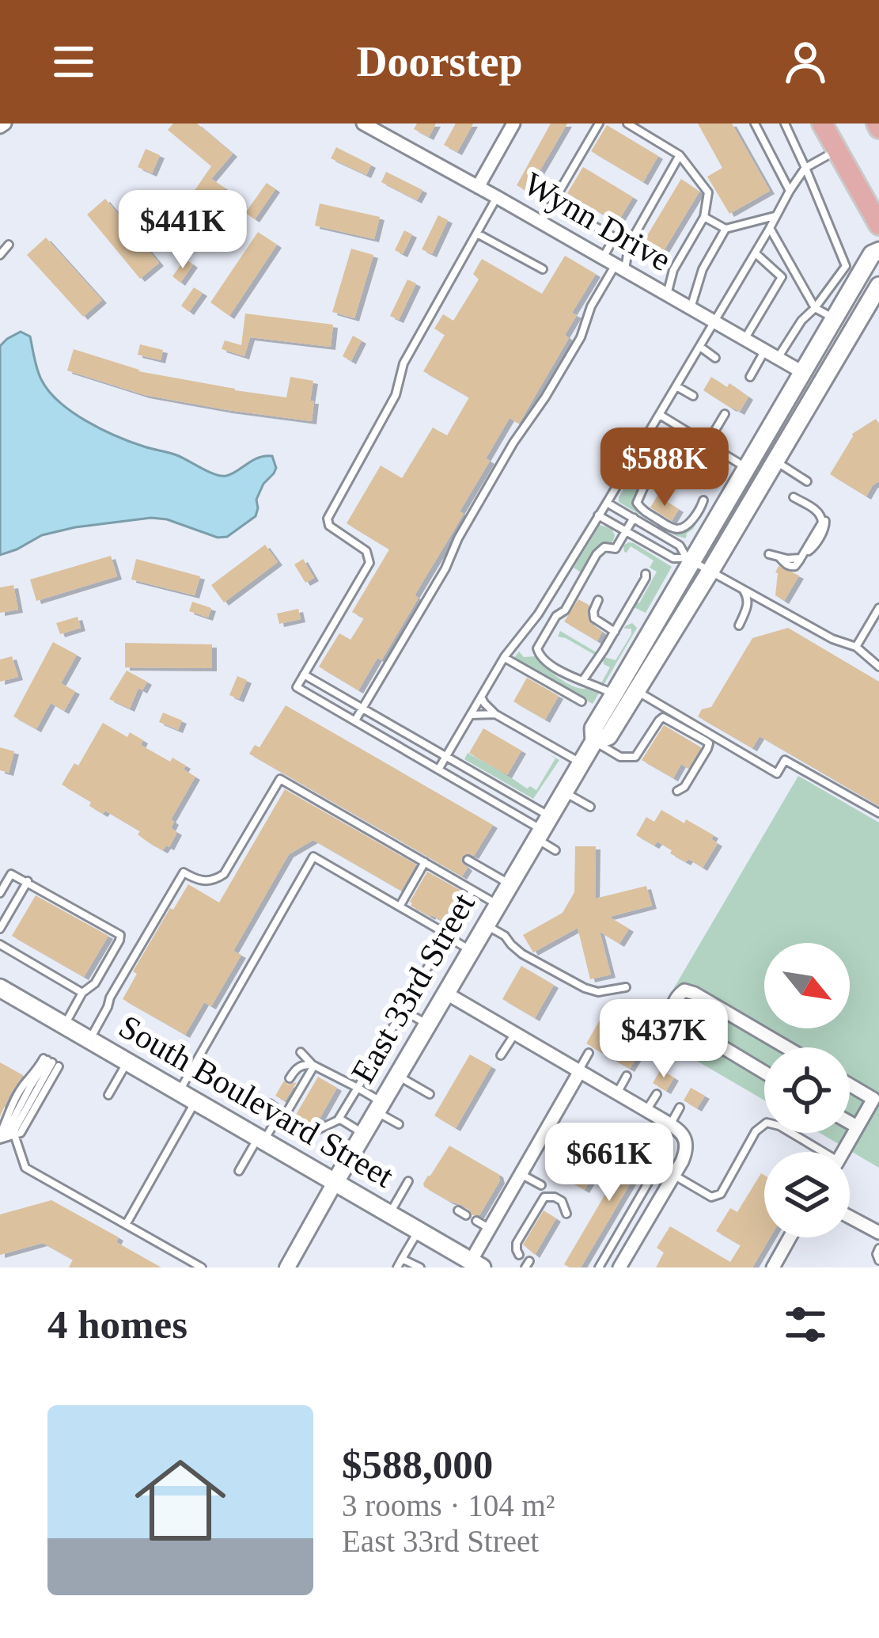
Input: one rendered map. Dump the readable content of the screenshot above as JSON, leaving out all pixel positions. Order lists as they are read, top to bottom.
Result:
{
  "streets": {
    "main road": ["East 33rd Street", "South Boulevard Street"],
    "street": ["Wynn Drive"]
  },
  "crossings": [
    ["Wynn Drive", "East 33rd Street"],
    ["East 33rd Street", "South Boulevard Street"]
  ],
  "north": "bottom right",
  "page": {
    "header": "Doorstep",
    "price": [
      "$441K",
      "$588K",
      "$437K",
      "$661K"
    ],
    "heading": "4 homes",
    "list": [
      {
        "name": "$588,000",
        "note": "3 rooms · 104 m² · East 33rd Street"
      }
    ]
  }
}
